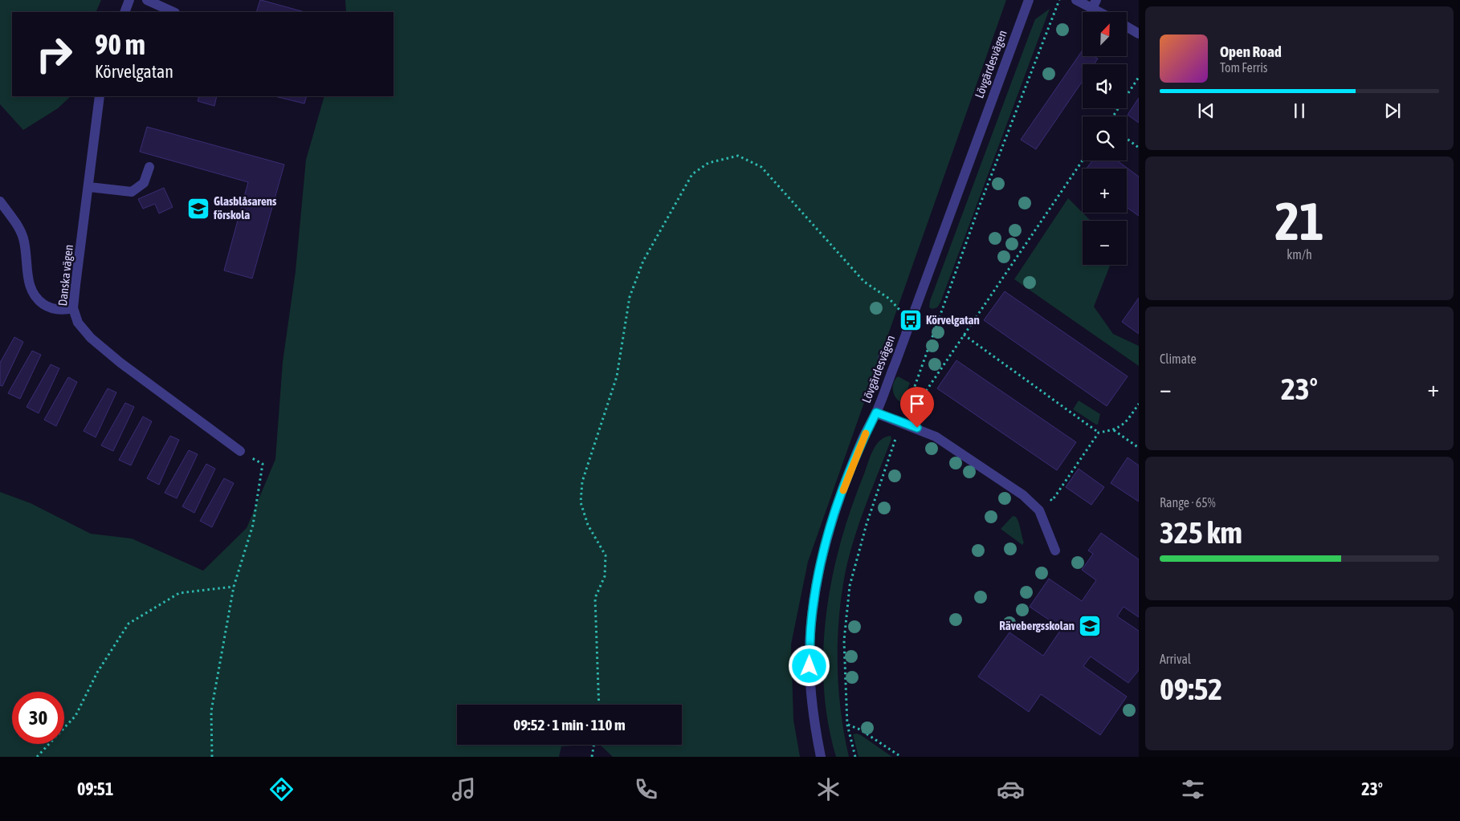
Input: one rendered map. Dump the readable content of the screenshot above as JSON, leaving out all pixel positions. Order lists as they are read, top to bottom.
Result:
{
  "streets": {
    "street": ["Lövgärdesvägen", "Danska vägen"]
  },
  "places": {
    "school or university": ["Glasblåsarens förskola", "Rävebergsskolan"],
    "bus stop": ["Körvelgatan"]
  },
  "north": "top right",
  "page": {
    "map_buttons": ["+", "−"],
    "turn": ["90 m", "Körvelgatan"],
    "song": ["Open Road", "Tom Ferris"],
    "tile": [
      ["21", "km/h"],
      "Climate",
      ["Range · 65%", "325 km"],
      ["Arrival", "09:52"]
    ],
    "heat": ["−", "23°", "+"],
    "limit": "30",
    "trip": "09:52 · 1 min · 110 m",
    "tabs": ["09:51", "23°"]
  }
}
